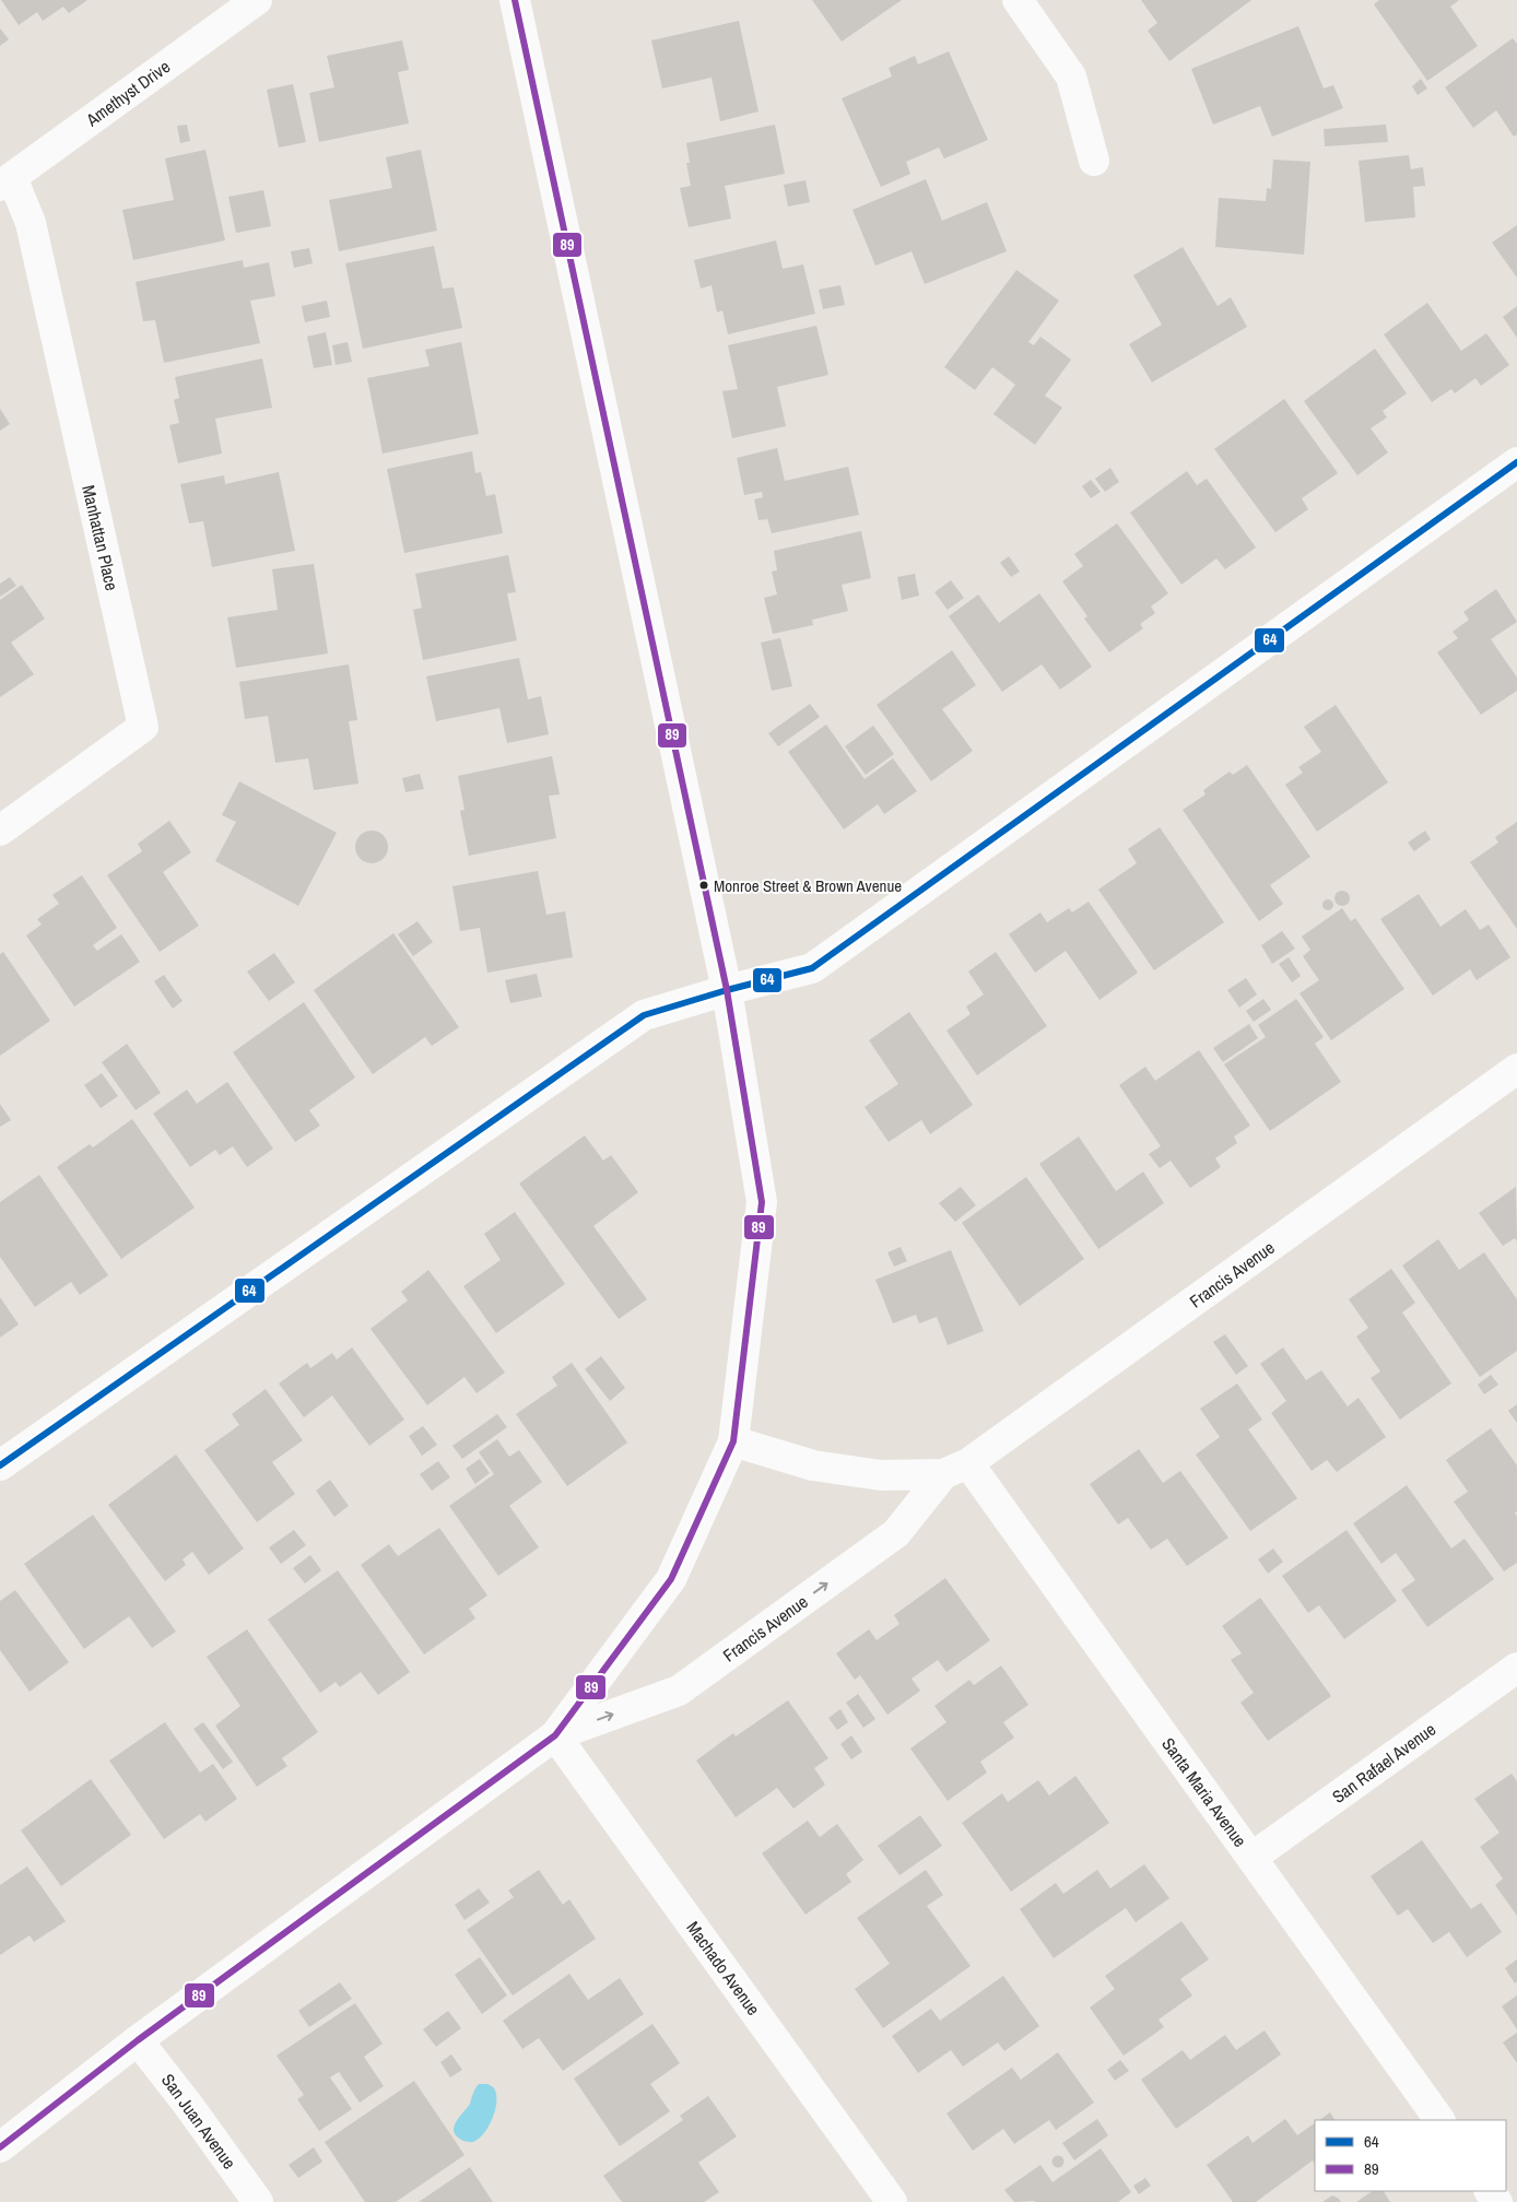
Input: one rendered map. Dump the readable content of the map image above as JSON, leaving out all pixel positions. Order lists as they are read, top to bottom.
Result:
{
  "streets": {
    "street": [
      "Amethyst Drive",
      "Manhattan Place",
      "Francis Avenue",
      "San Rafael Avenue",
      "Santa Maria Avenue",
      "Machado Avenue",
      "San Juan Avenue"
    ]
  },
  "crossings": [
    ["Amethyst Drive", "Manhattan Place"],
    ["Francis Avenue", "Santa Maria Avenue"],
    ["Francis Avenue", "Machado Avenue"],
    ["San Rafael Avenue", "Santa Maria Avenue"]
  ],
  "places": ["Monroe Street & Brown Avenue"],
  "lines": ["transit line 89", "transit line 64"],
  "legend": ["64", "89"]
}
